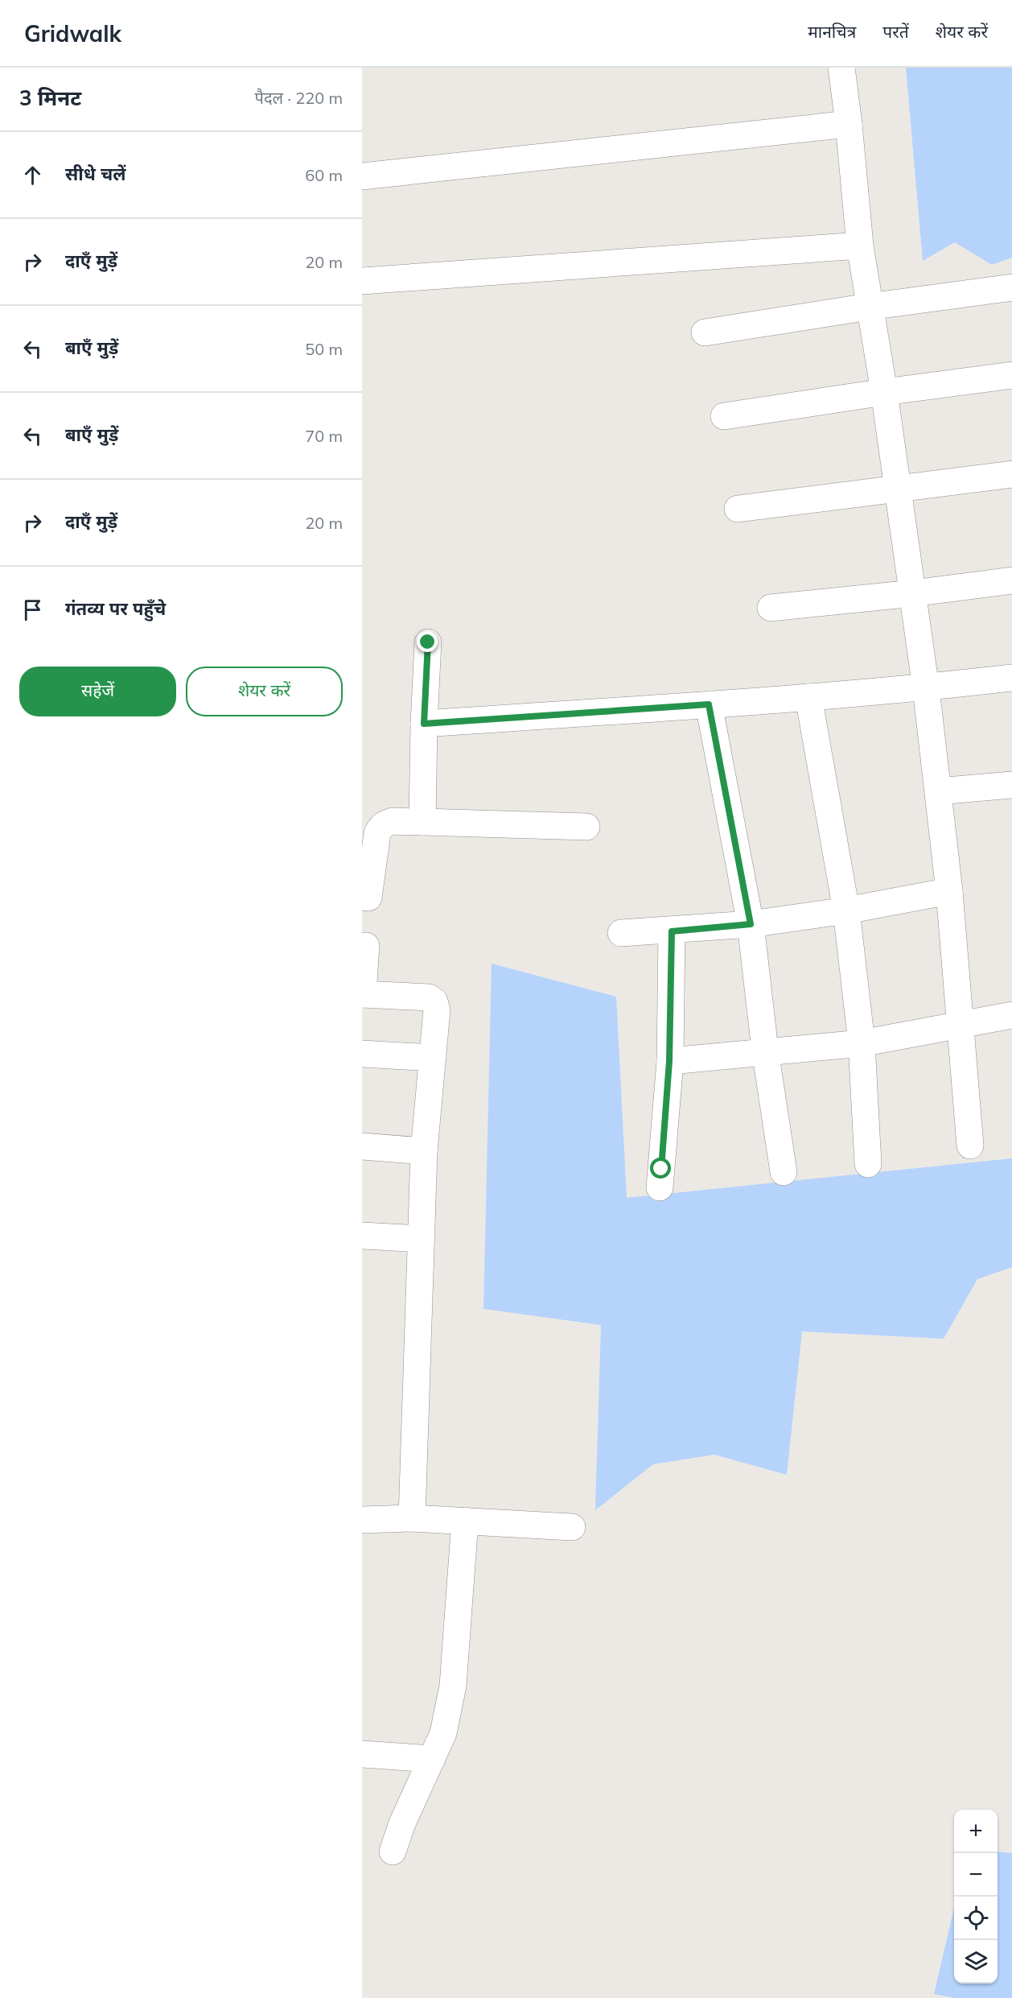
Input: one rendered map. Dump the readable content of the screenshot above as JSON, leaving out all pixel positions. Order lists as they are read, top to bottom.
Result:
{
  "page": {
    "header": "Gridwalk",
    "nav": ["मानचित्र", "परतें", "शेयर करें"],
    "heading": ["3 मिनट", "पैदल · 220 m"],
    "list": [
      ["सीधे चलें", "60 m"],
      ["दाएँ मुड़ें", "20 m"],
      ["बाएँ मुड़ें", "50 m"],
      ["बाएँ मुड़ें", "70 m"],
      ["दाएँ मुड़ें", "20 m"],
      "गंतव्य पर पहुँचे"
    ],
    "buttons": ["सहेजें", "शेयर करें"],
    "map_buttons": ["+", "−"]
  }
}
